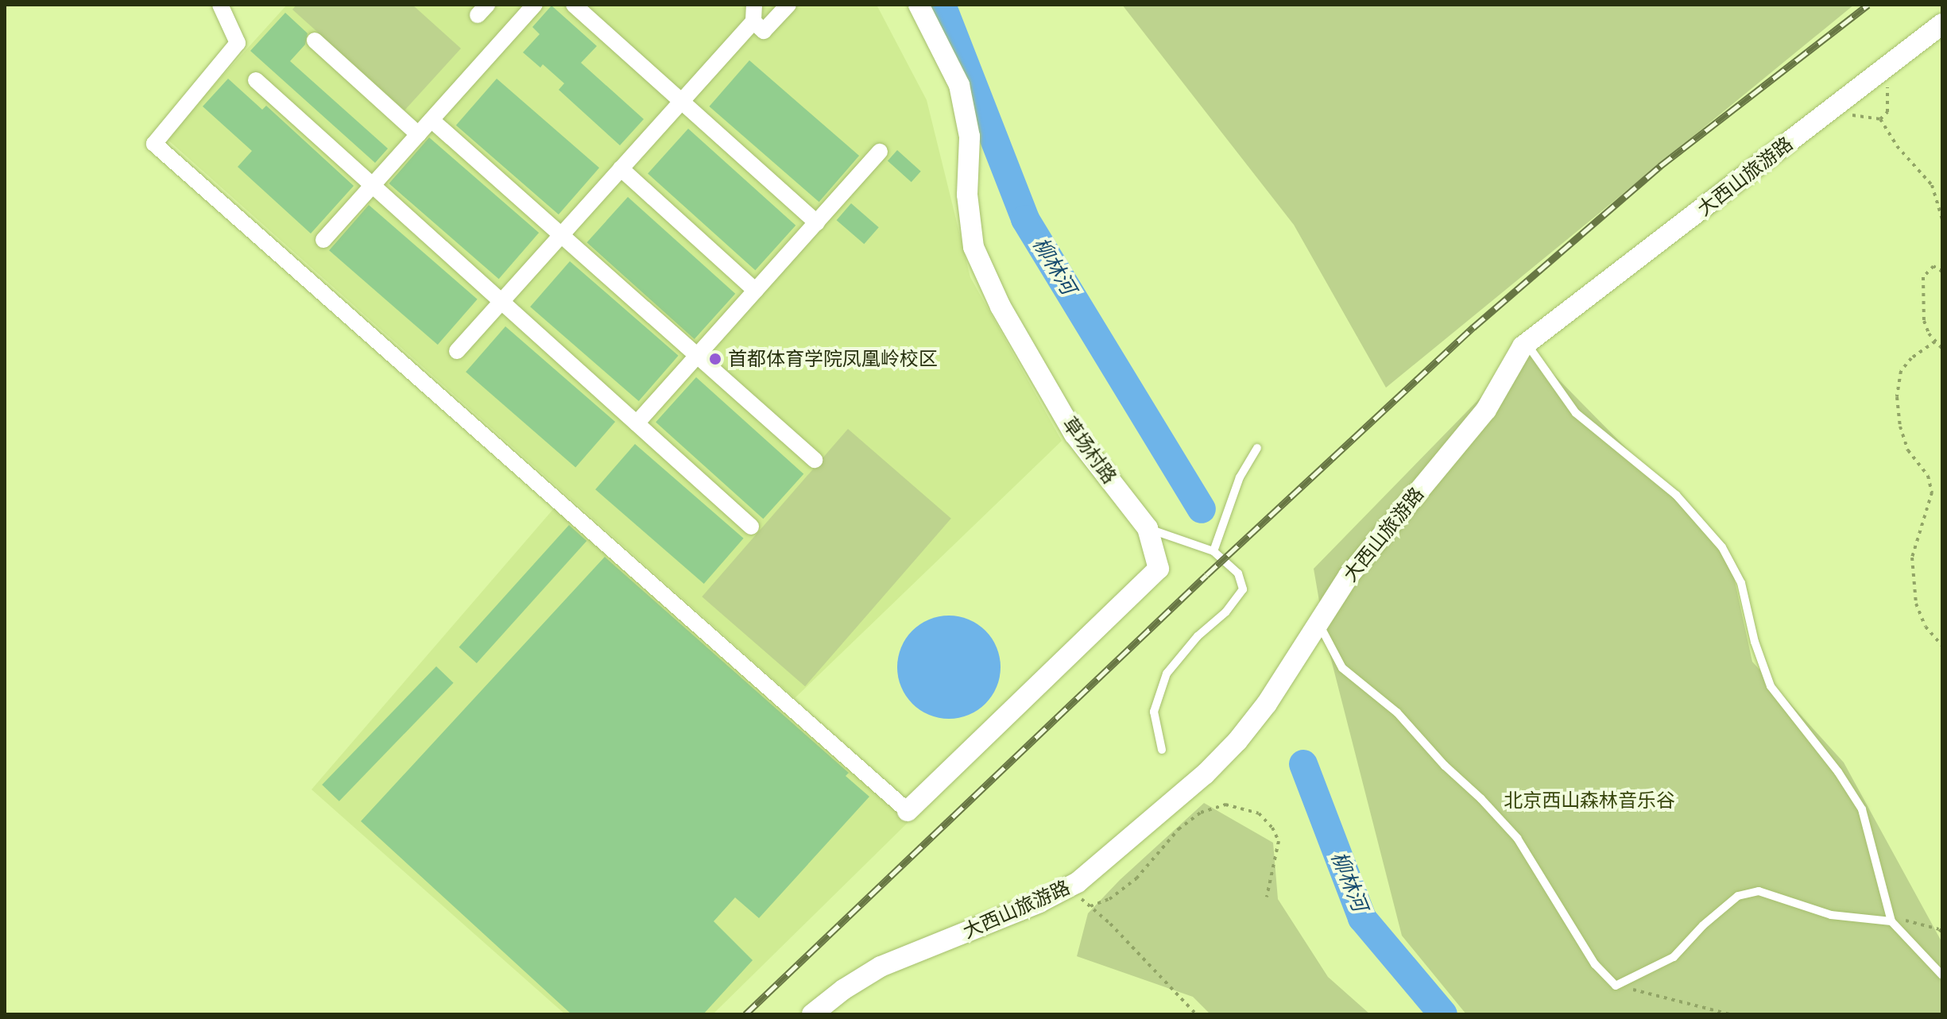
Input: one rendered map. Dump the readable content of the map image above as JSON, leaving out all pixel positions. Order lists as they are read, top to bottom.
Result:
{
  "streets": {
    "street": ["大西山旅游路", "草场村路"]
  },
  "water": ["柳林河"],
  "parks": ["北京西山森林音乐谷"],
  "places": ["首都体育学院凤凰岭校区"]
}
